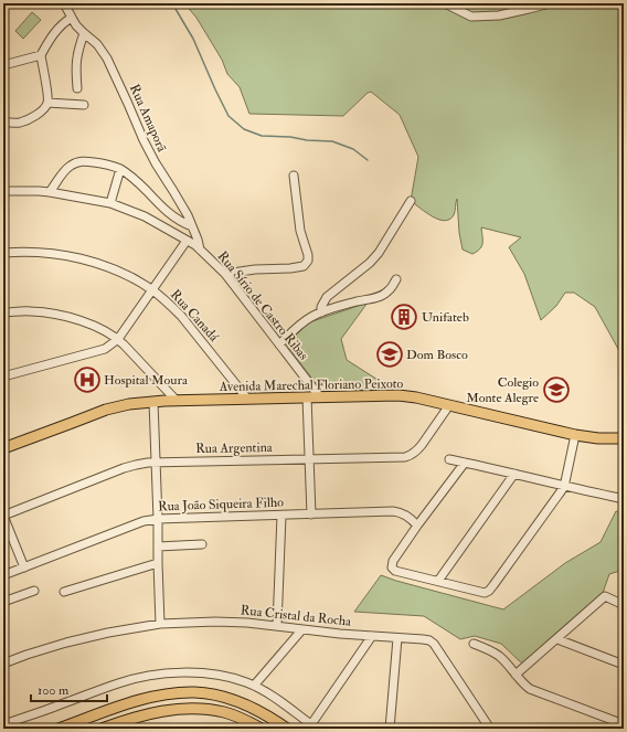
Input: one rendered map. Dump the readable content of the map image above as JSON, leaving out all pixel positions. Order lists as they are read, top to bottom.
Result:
{
  "streets": {
    "main road": ["Avenida Marechal Floriano Peixoto"],
    "street": [
      "Rua Amaporã",
      "Rua Sírio de Castro Ribas",
      "Rua Canadá",
      "Rua Argentina",
      "Rua João Siqueira Filho",
      "Rua Cristal da Rocha"
    ]
  },
  "crossings": [
    ["Rua Amaporã", "Rua Sírio de Castro Ribas"],
    ["Rua Sírio de Castro Ribas", "Avenida Marechal Floriano Peixoto"],
    ["Rua Canadá", "Avenida Marechal Floriano Peixoto"],
    ["Avenida Marechal Floriano Peixoto", "Rua Argentina"]
  ],
  "places": {
    "building": ["Unifateb"],
    "school or university": ["Dom Bosco", "Colegio Monte Alegre"],
    "hospital": ["Hospital Moura"]
  },
  "scale_bar": "100 m"
}
